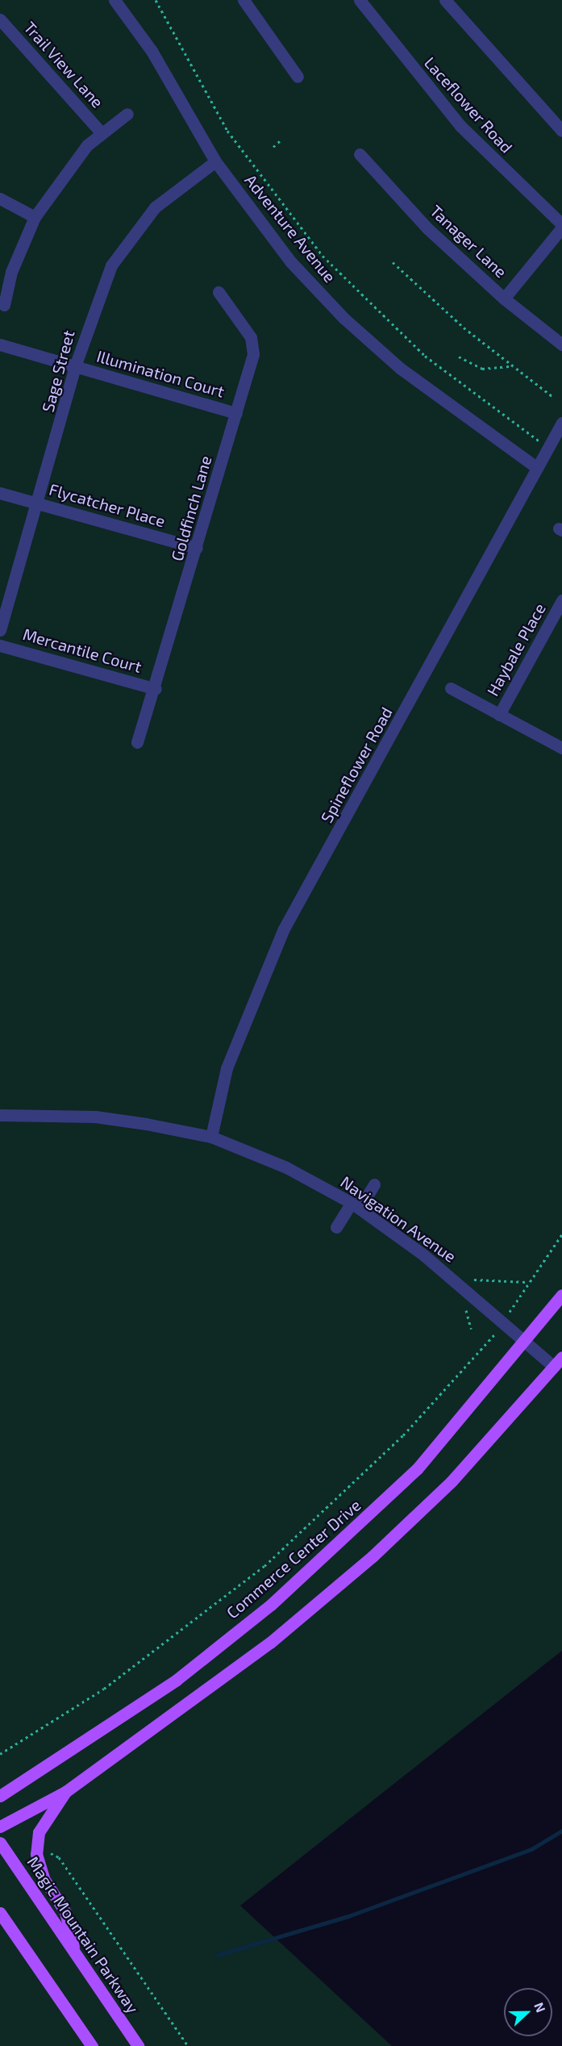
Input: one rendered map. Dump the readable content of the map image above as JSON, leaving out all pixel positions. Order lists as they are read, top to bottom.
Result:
{
  "streets": {
    "main road": ["Commerce Center Drive", "Magic Mountain Parkway"],
    "street": [
      "Trail View Lane",
      "Laceflower Road",
      "Adventure Avenue",
      "Tanager Lane",
      "Sage Street",
      "Illumination Court",
      "Flycatcher Place",
      "Goldfinch Lane",
      "Haybale Place",
      "Mercantile Court",
      "Spineflower Road",
      "Navigation Avenue"
    ]
  },
  "crossings": [
    ["Adventure Avenue", "Sage Street"],
    ["Adventure Avenue", "Spineflower Road"],
    ["Sage Street", "Illumination Court"],
    ["Sage Street", "Flycatcher Place"],
    ["Illumination Court", "Goldfinch Lane"],
    ["Flycatcher Place", "Goldfinch Lane"],
    ["Goldfinch Lane", "Mercantile Court"],
    ["Spineflower Road", "Navigation Avenue"],
    ["Navigation Avenue", "Commerce Center Drive"]
  ],
  "north": "right"
}
